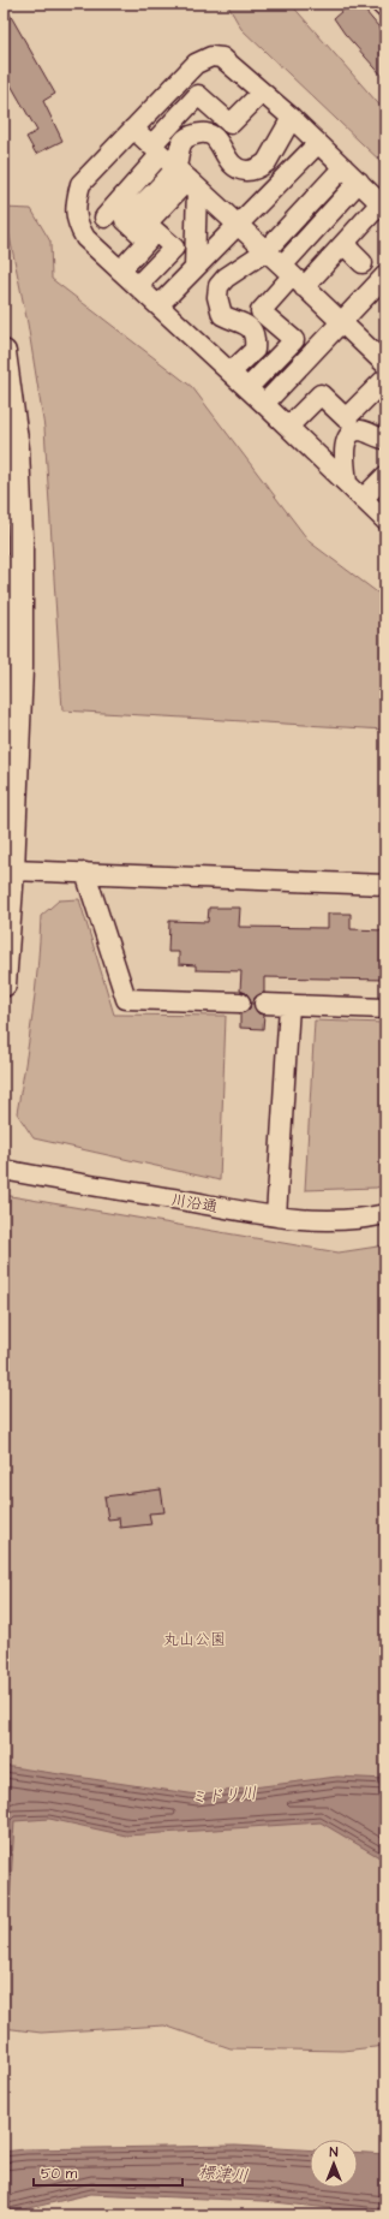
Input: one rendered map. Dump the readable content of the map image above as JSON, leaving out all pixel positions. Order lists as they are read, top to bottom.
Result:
{
  "streets": {
    "street": ["川沿通"]
  },
  "water": ["ミドリ川", "標津川"],
  "parks": ["丸山公園"],
  "scale_bar": "50 m",
  "north": "top"
}
